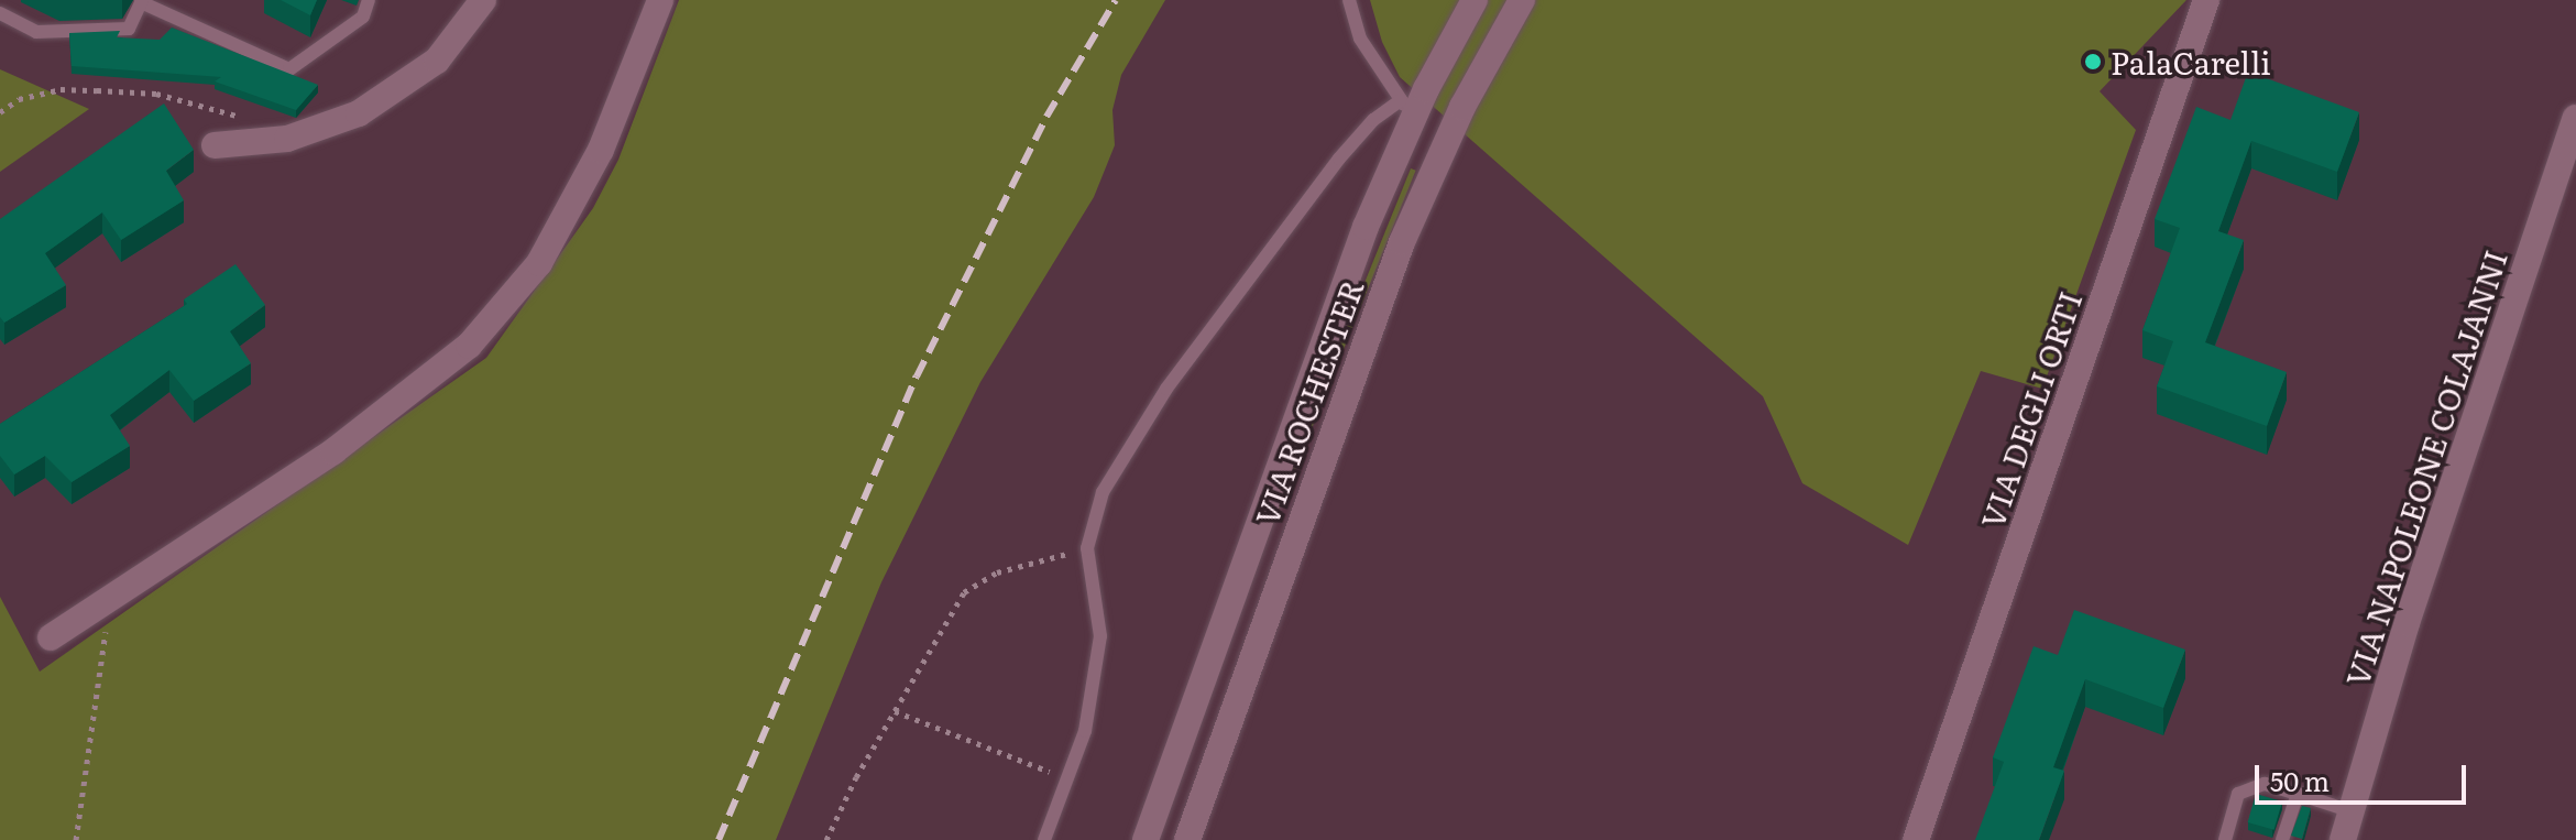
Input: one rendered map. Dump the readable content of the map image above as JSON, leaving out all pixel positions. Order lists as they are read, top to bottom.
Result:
{
  "streets": {
    "street": ["VIA ROCHESTER", "VIA DEGLI ORTI", "VIA NAPOLEONE COLAJANNI"]
  },
  "places": ["PalaCarelli"],
  "scale_bar": "50 m"
}
